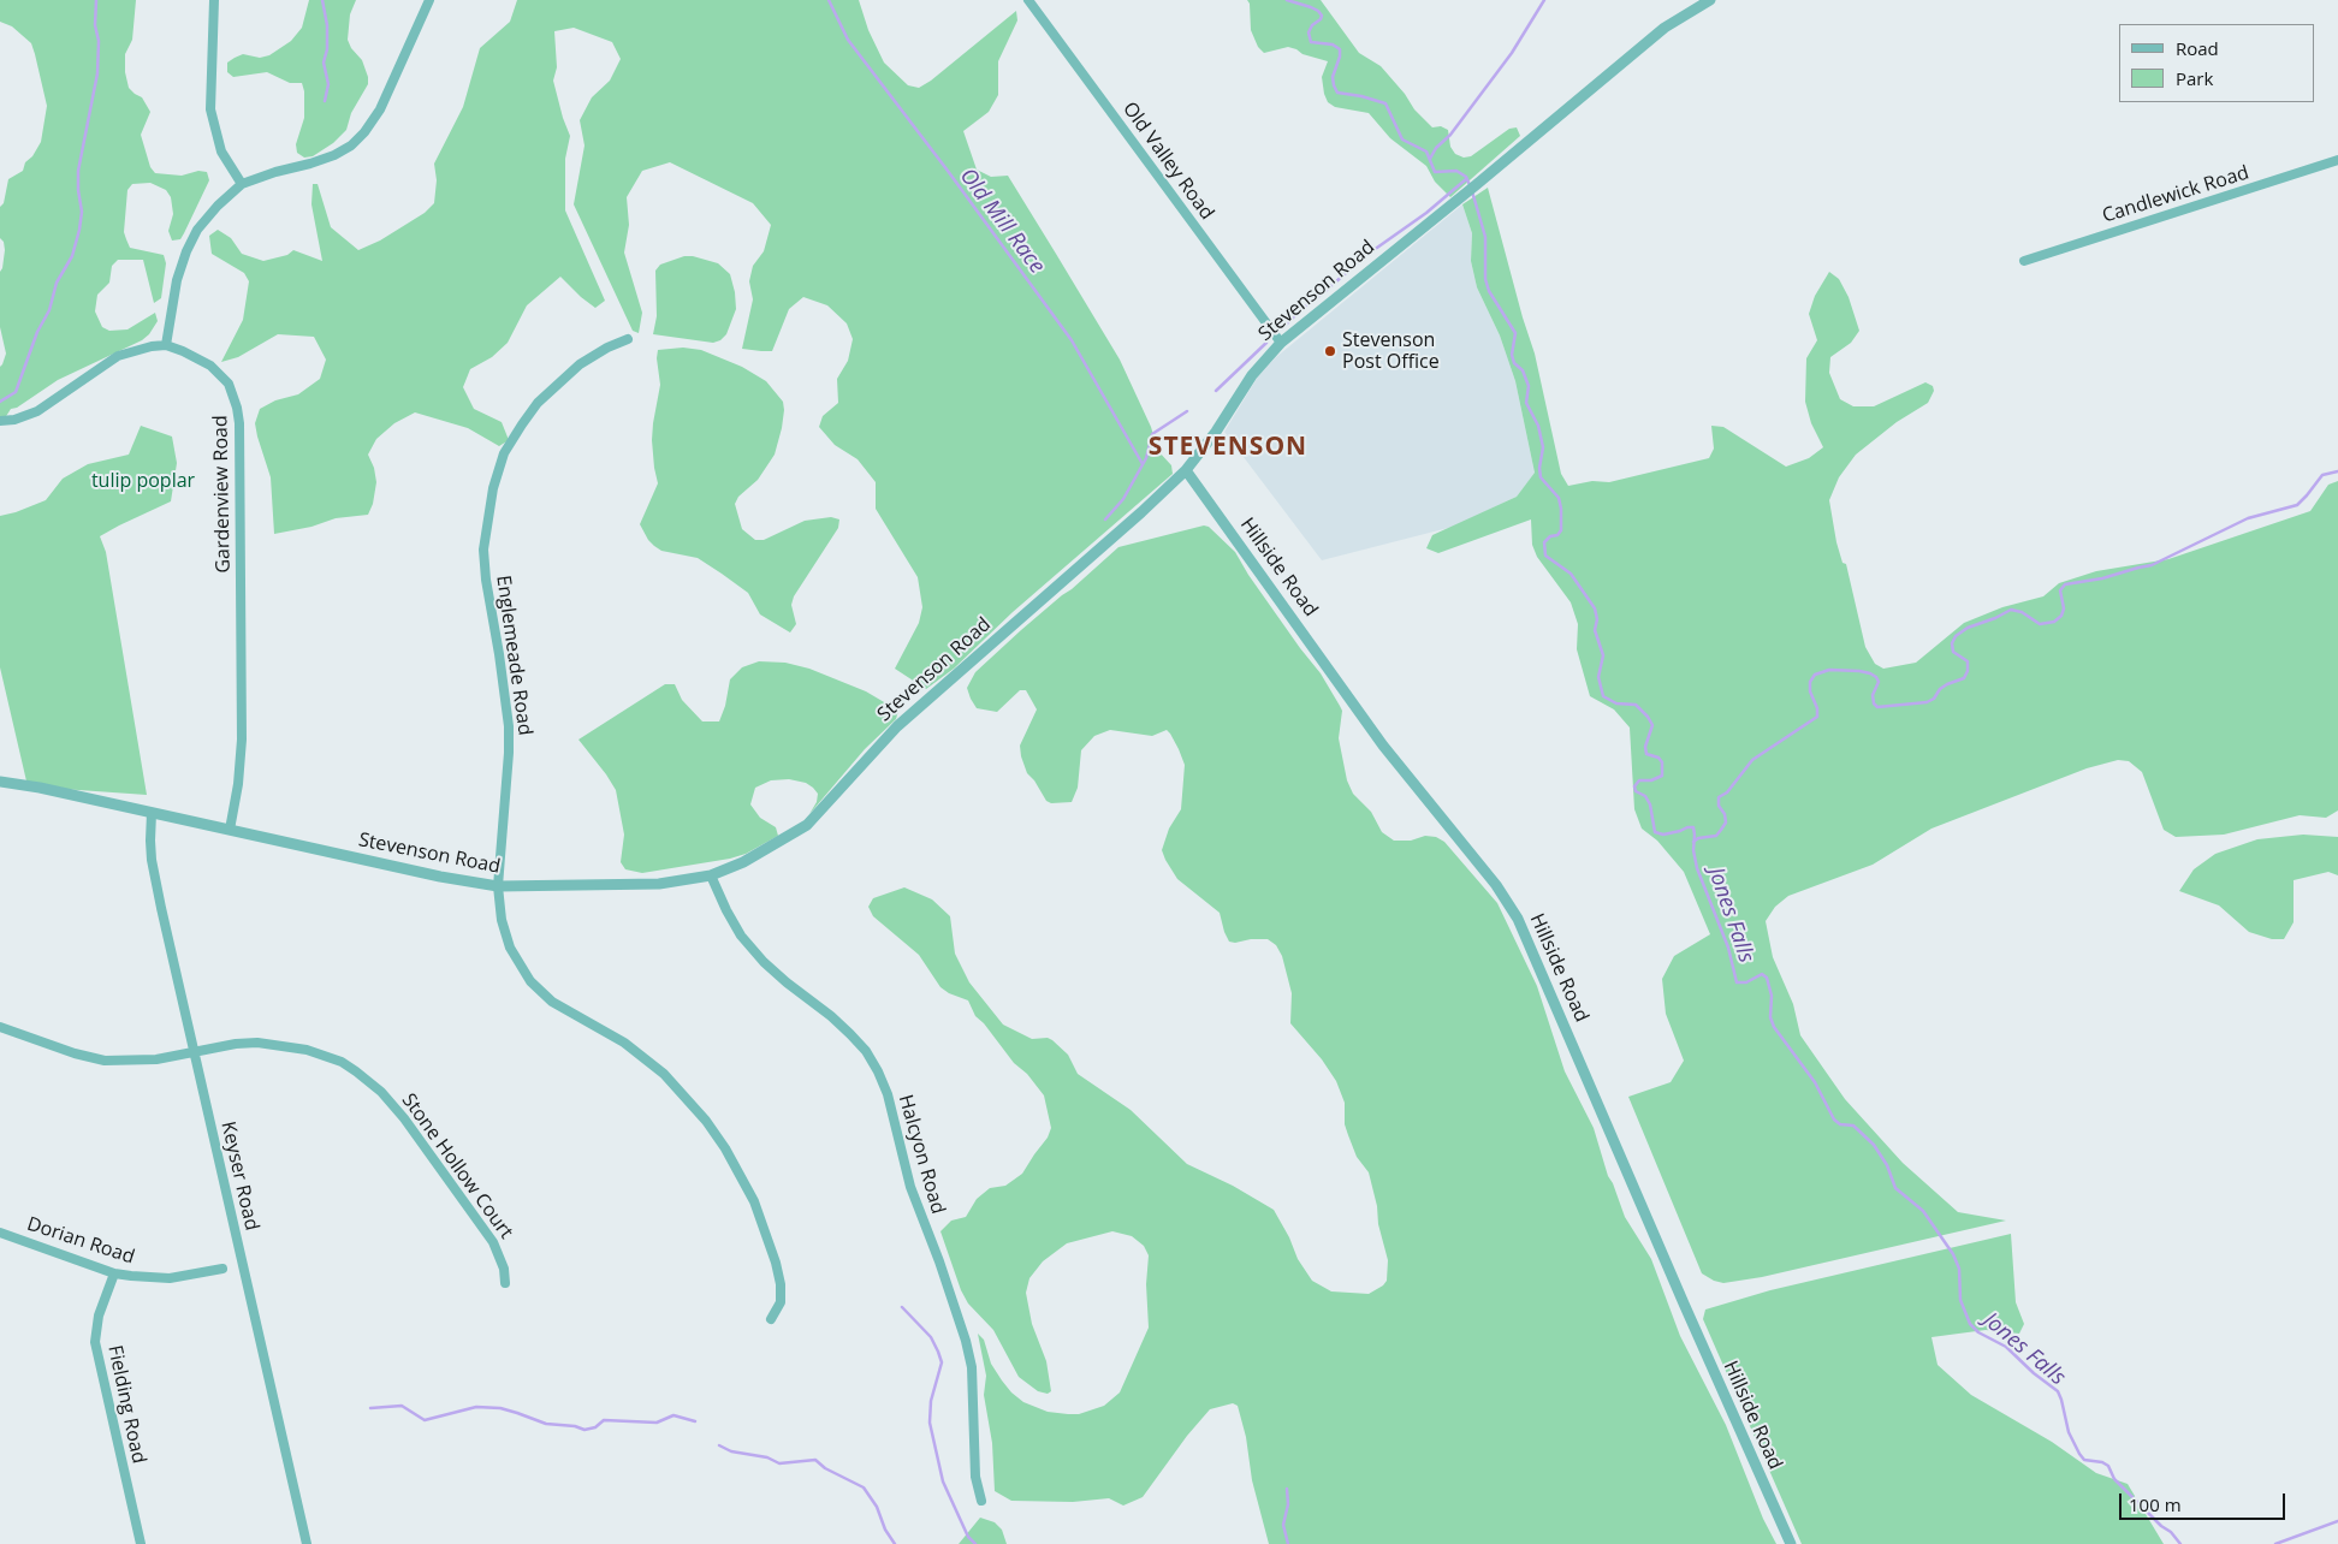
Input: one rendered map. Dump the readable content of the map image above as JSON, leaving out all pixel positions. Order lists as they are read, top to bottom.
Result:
{
  "streets": {
    "street": [
      "Old Valley Road",
      "Candlewick Road",
      "Stevenson Road",
      "Gardenview Road",
      "Hillside Road",
      "Englemeade Road",
      "Halcyon Road",
      "Stone Hollow Court",
      "Keyser Road",
      "Dorian Road",
      "Fielding Road"
    ]
  },
  "crossings": [
    ["Old Valley Road", "Stevenson Road"],
    ["Stevenson Road", "Gardenview Road"],
    ["Stevenson Road", "Hillside Road"],
    ["Stevenson Road", "Englemeade Road"],
    ["Stevenson Road", "Halcyon Road"],
    ["Stevenson Road", "Keyser Road"],
    ["Stone Hollow Court", "Keyser Road"],
    ["Dorian Road", "Fielding Road"]
  ],
  "districts": ["STEVENSON"],
  "water": ["Old Mill Race", "Jones Falls"],
  "parks": ["tulip poplar"],
  "places": ["Stevenson Post Office"],
  "legend": ["Road", "Park"],
  "scale_bar": "100 m"
}
